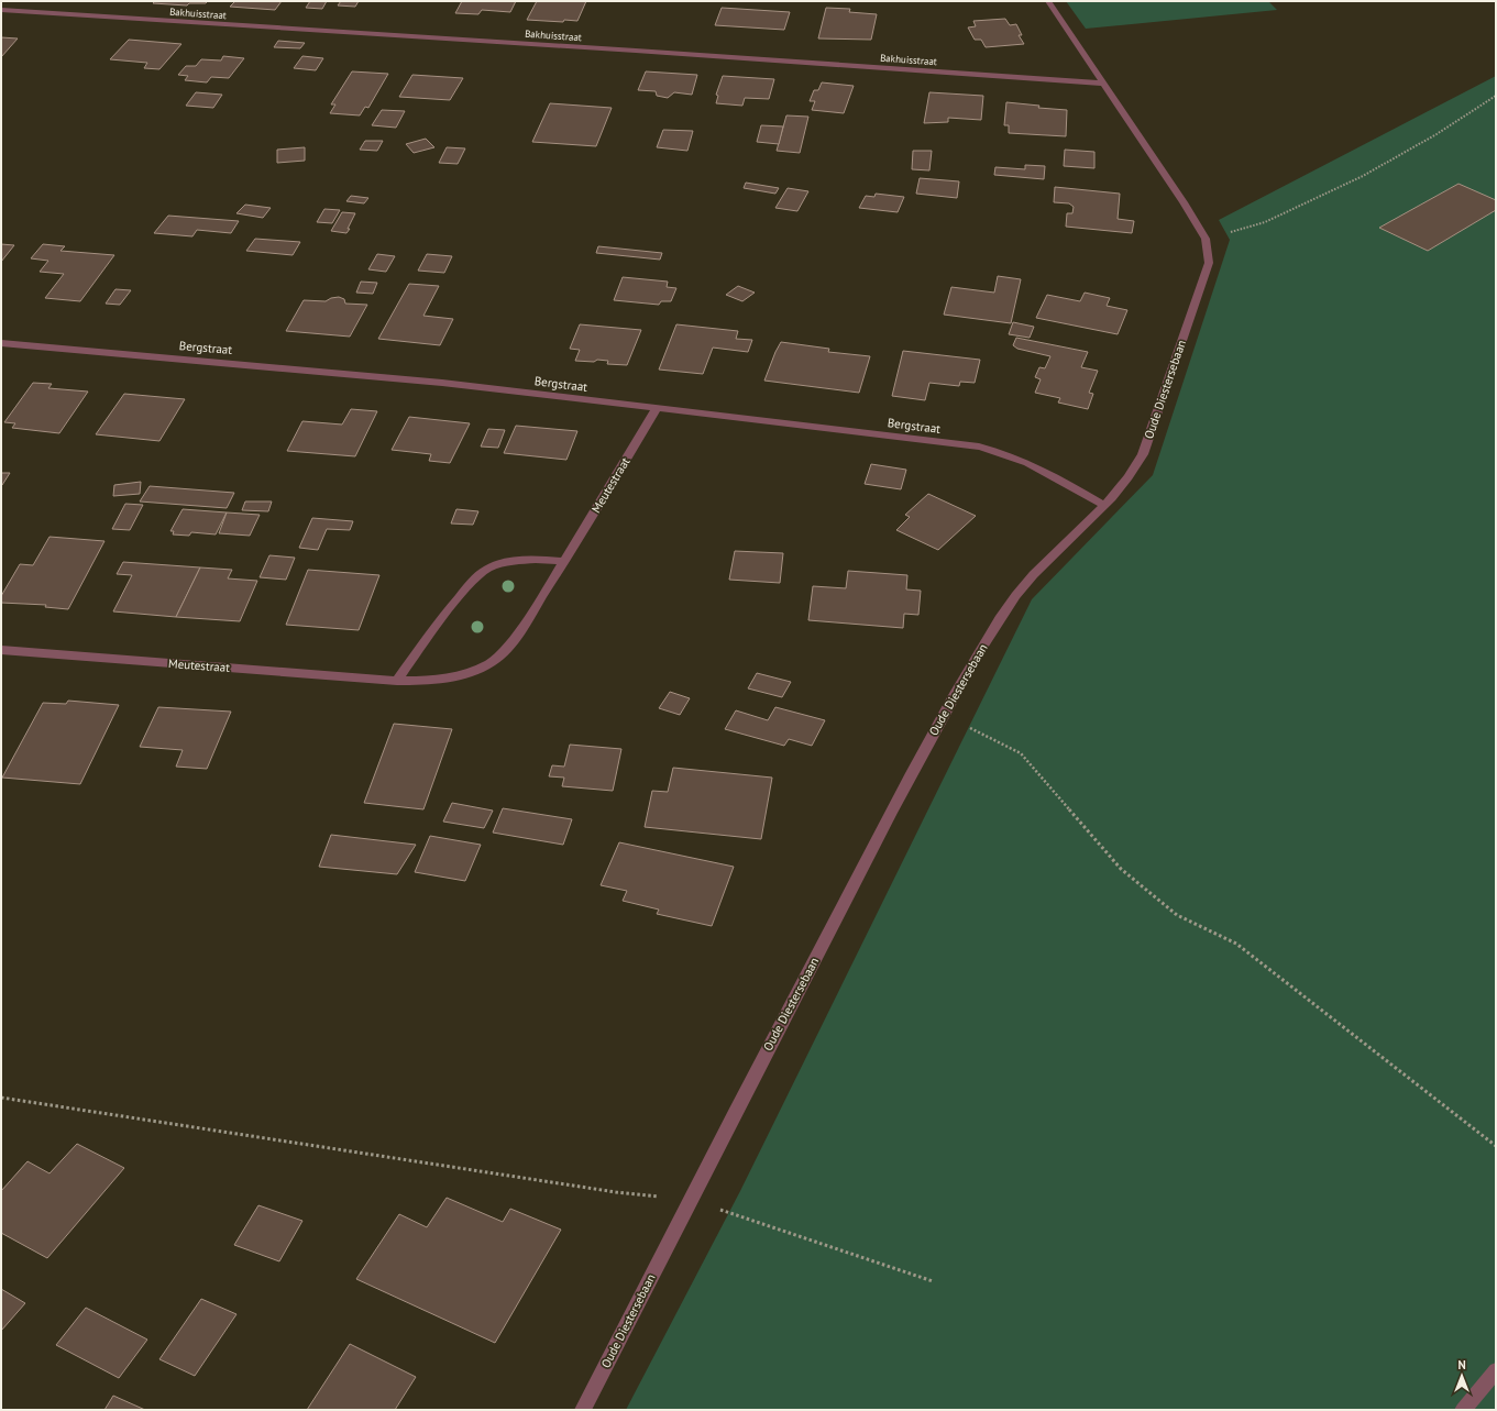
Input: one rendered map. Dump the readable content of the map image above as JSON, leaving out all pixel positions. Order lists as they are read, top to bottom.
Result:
{
  "streets": {
    "street": [
      "Bakhuisstraat",
      "Bergstraat",
      "Oude Diestersebaan",
      "Meutestraat"
    ]
  },
  "crossings": [
    ["Bakhuisstraat", "Oude Diestersebaan"],
    ["Bergstraat", "Oude Diestersebaan"],
    ["Bergstraat", "Meutestraat"]
  ],
  "north": "top"
}
